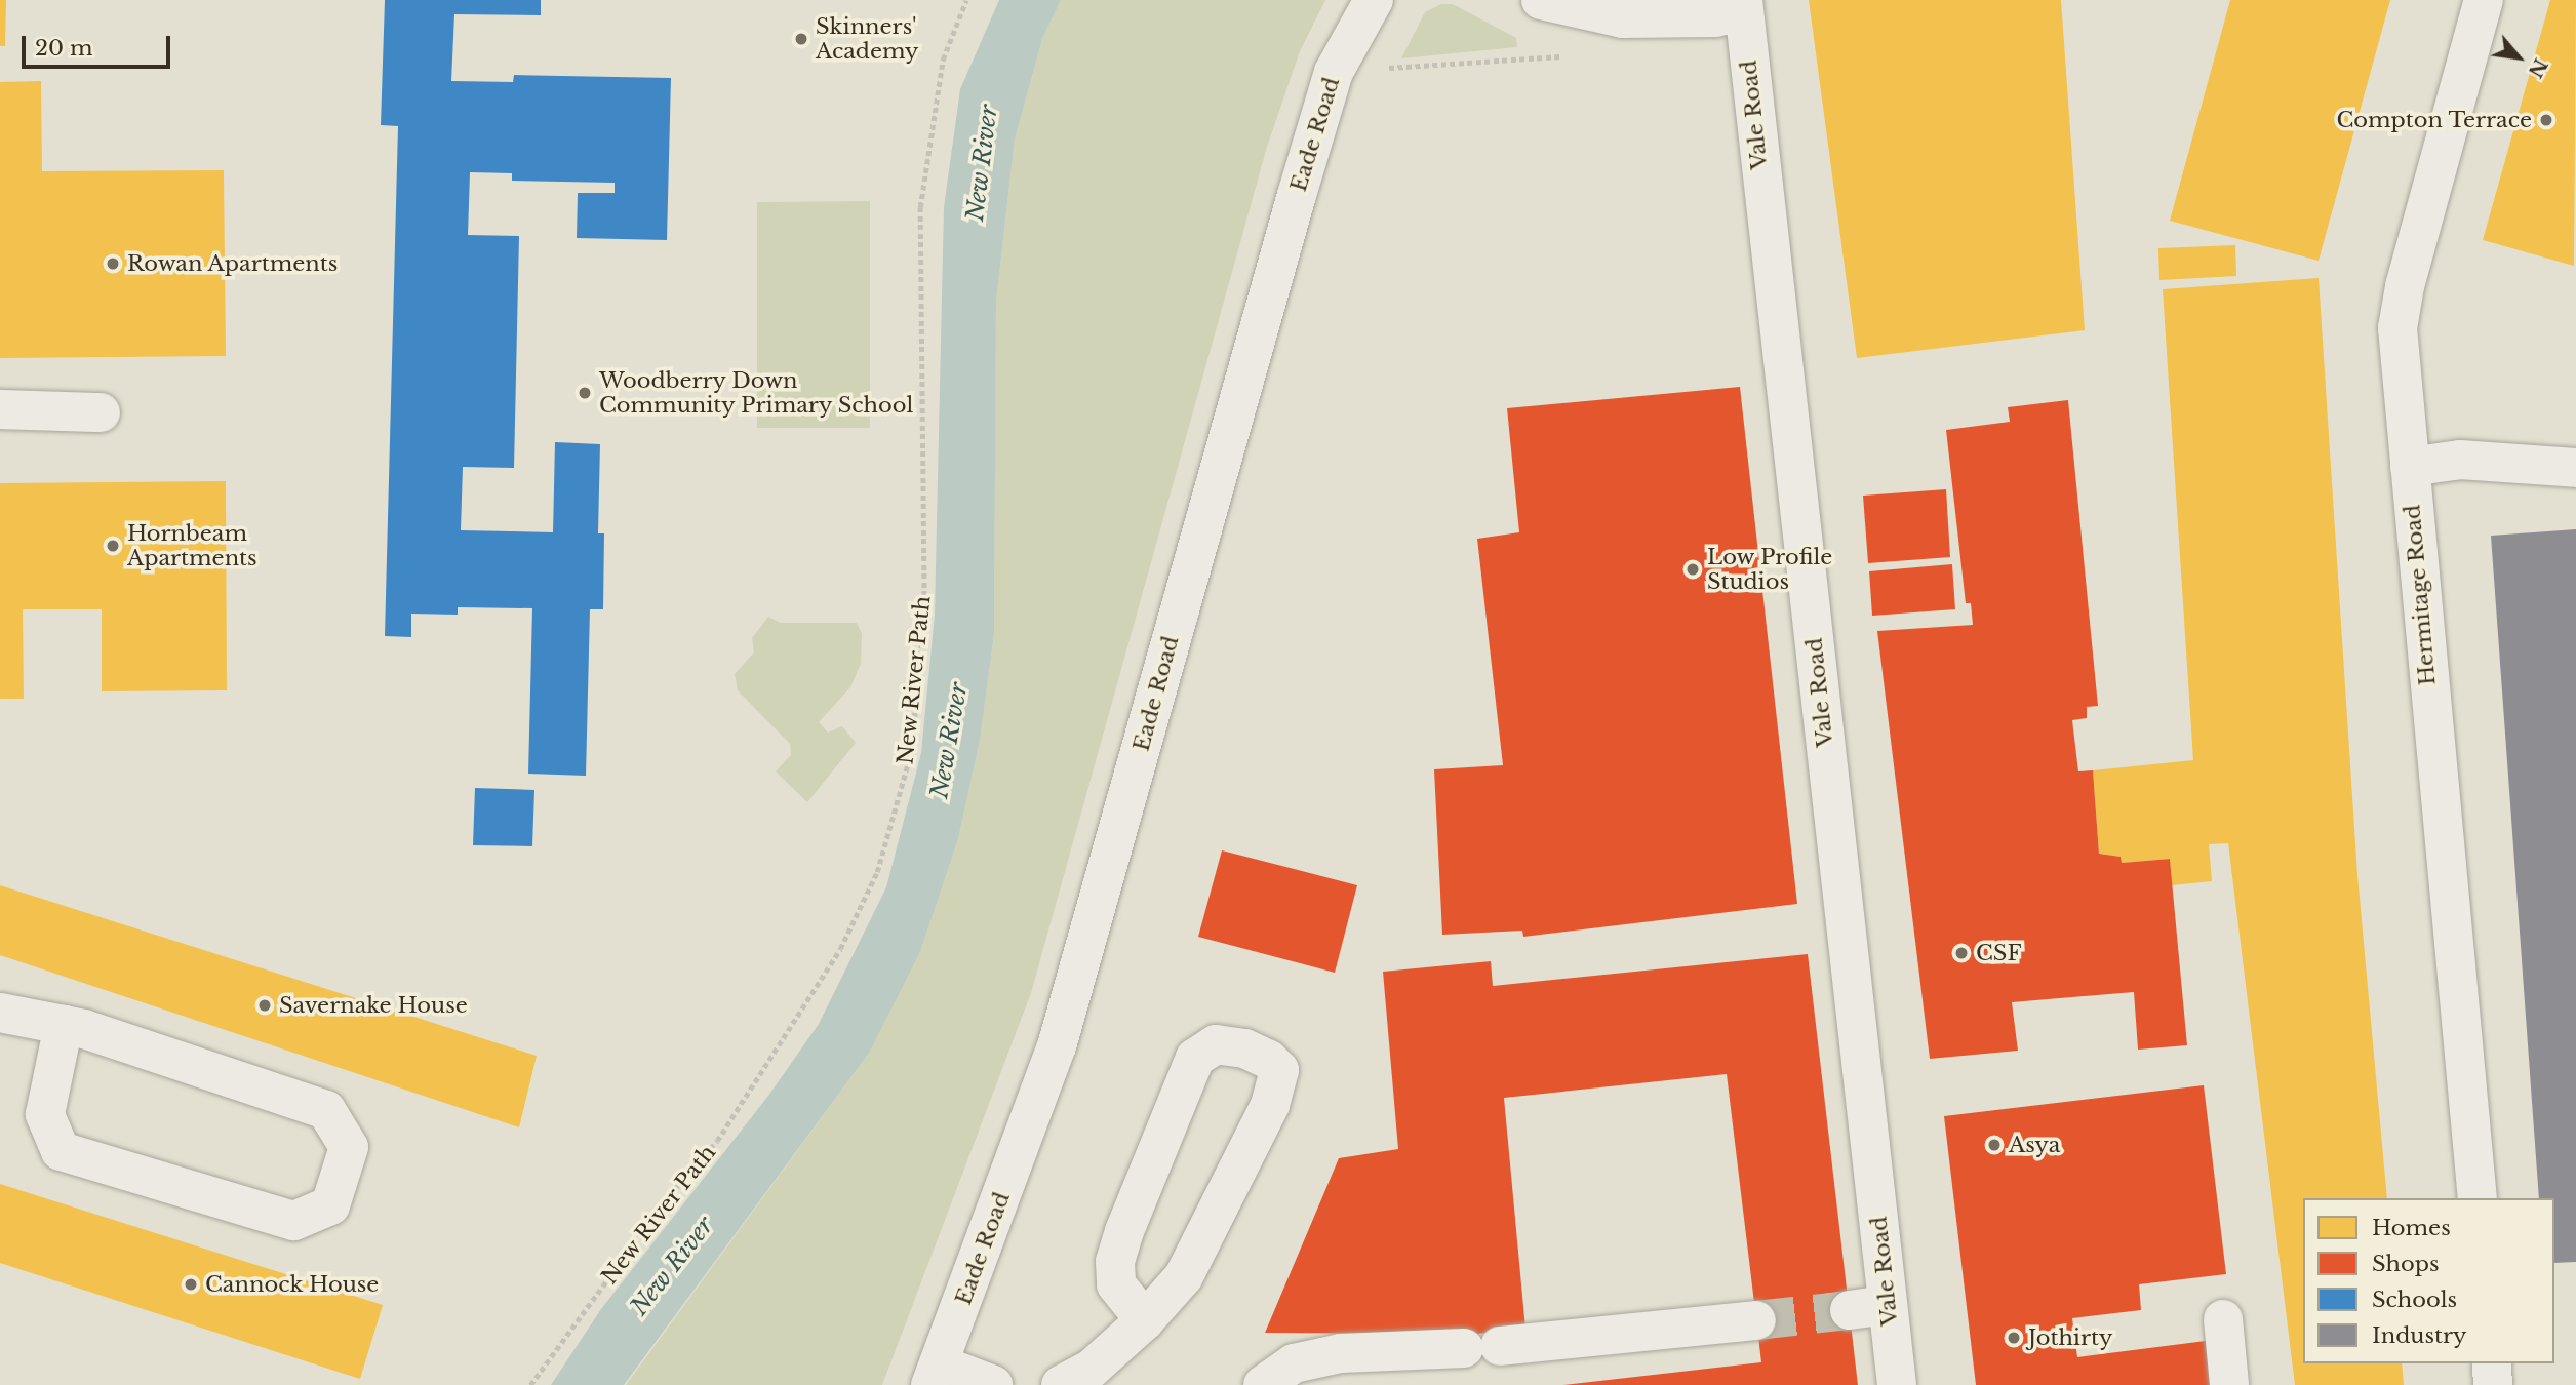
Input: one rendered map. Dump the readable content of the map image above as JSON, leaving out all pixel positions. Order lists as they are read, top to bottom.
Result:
{
  "streets": {
    "street": ["Vale Road", "Eade Road", "Hermitage Road"],
    "path": ["New River Path"]
  },
  "water": ["New River"],
  "places": [
    "Skinners' Academy",
    "Compton Terrace",
    "Rowan Apartments",
    "Woodberry Down Community Primary School",
    "Hornbeam Apartments",
    "Low Profile Studios",
    "CSF",
    "Savernake House",
    "Asya",
    "Cannock House",
    "Jothirty"
  ],
  "legend": [
    "Homes",
    "Shops",
    "Schools",
    "Industry"
  ],
  "scale_bar": "20 m",
  "north": "bottom right"
}
